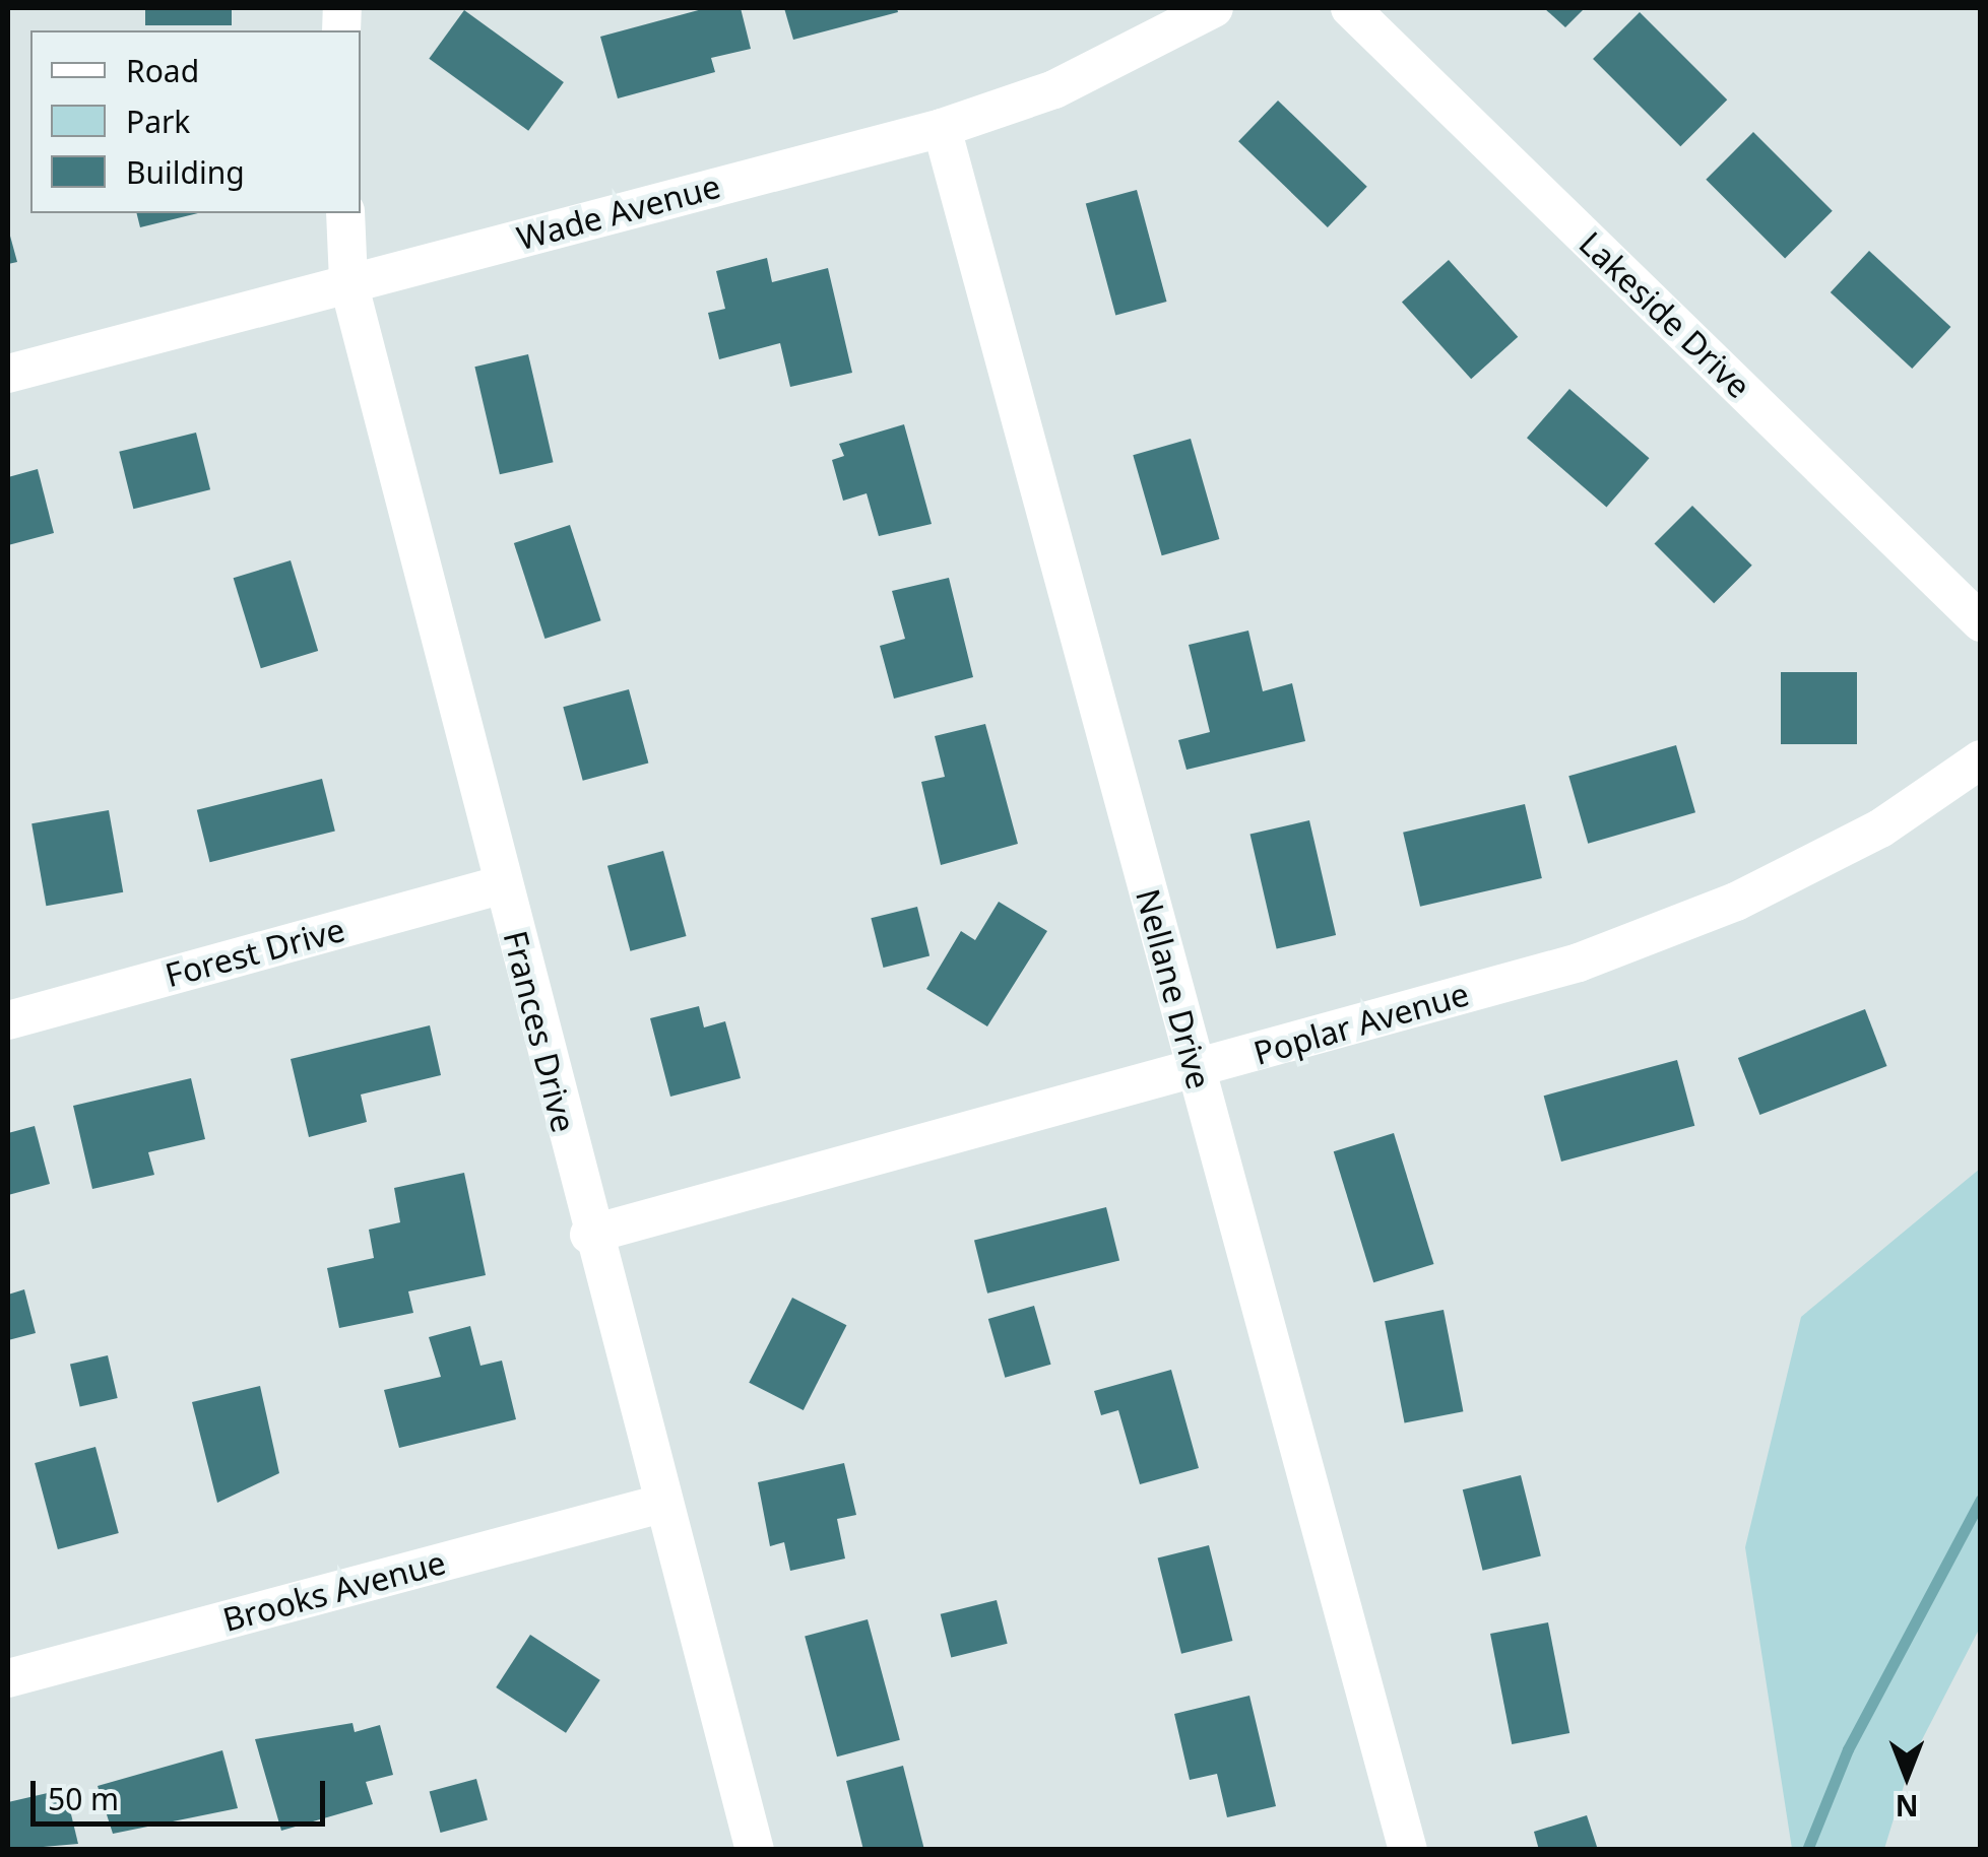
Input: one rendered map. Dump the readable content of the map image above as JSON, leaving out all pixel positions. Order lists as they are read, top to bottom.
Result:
{
  "streets": {
    "street": [
      "Wade Avenue",
      "Lakeside Drive",
      "Forest Drive",
      "Nellane Drive",
      "Poplar Avenue",
      "Frances Drive",
      "Brooks Avenue"
    ]
  },
  "crossings": [
    ["Wade Avenue", "Nellane Drive"],
    ["Wade Avenue", "Frances Drive"],
    ["Forest Drive", "Frances Drive"],
    ["Nellane Drive", "Poplar Avenue"],
    ["Poplar Avenue", "Frances Drive"],
    ["Frances Drive", "Brooks Avenue"]
  ],
  "legend": ["Road", "Park", "Building"],
  "scale_bar": "50 m",
  "north": "bottom"
}
